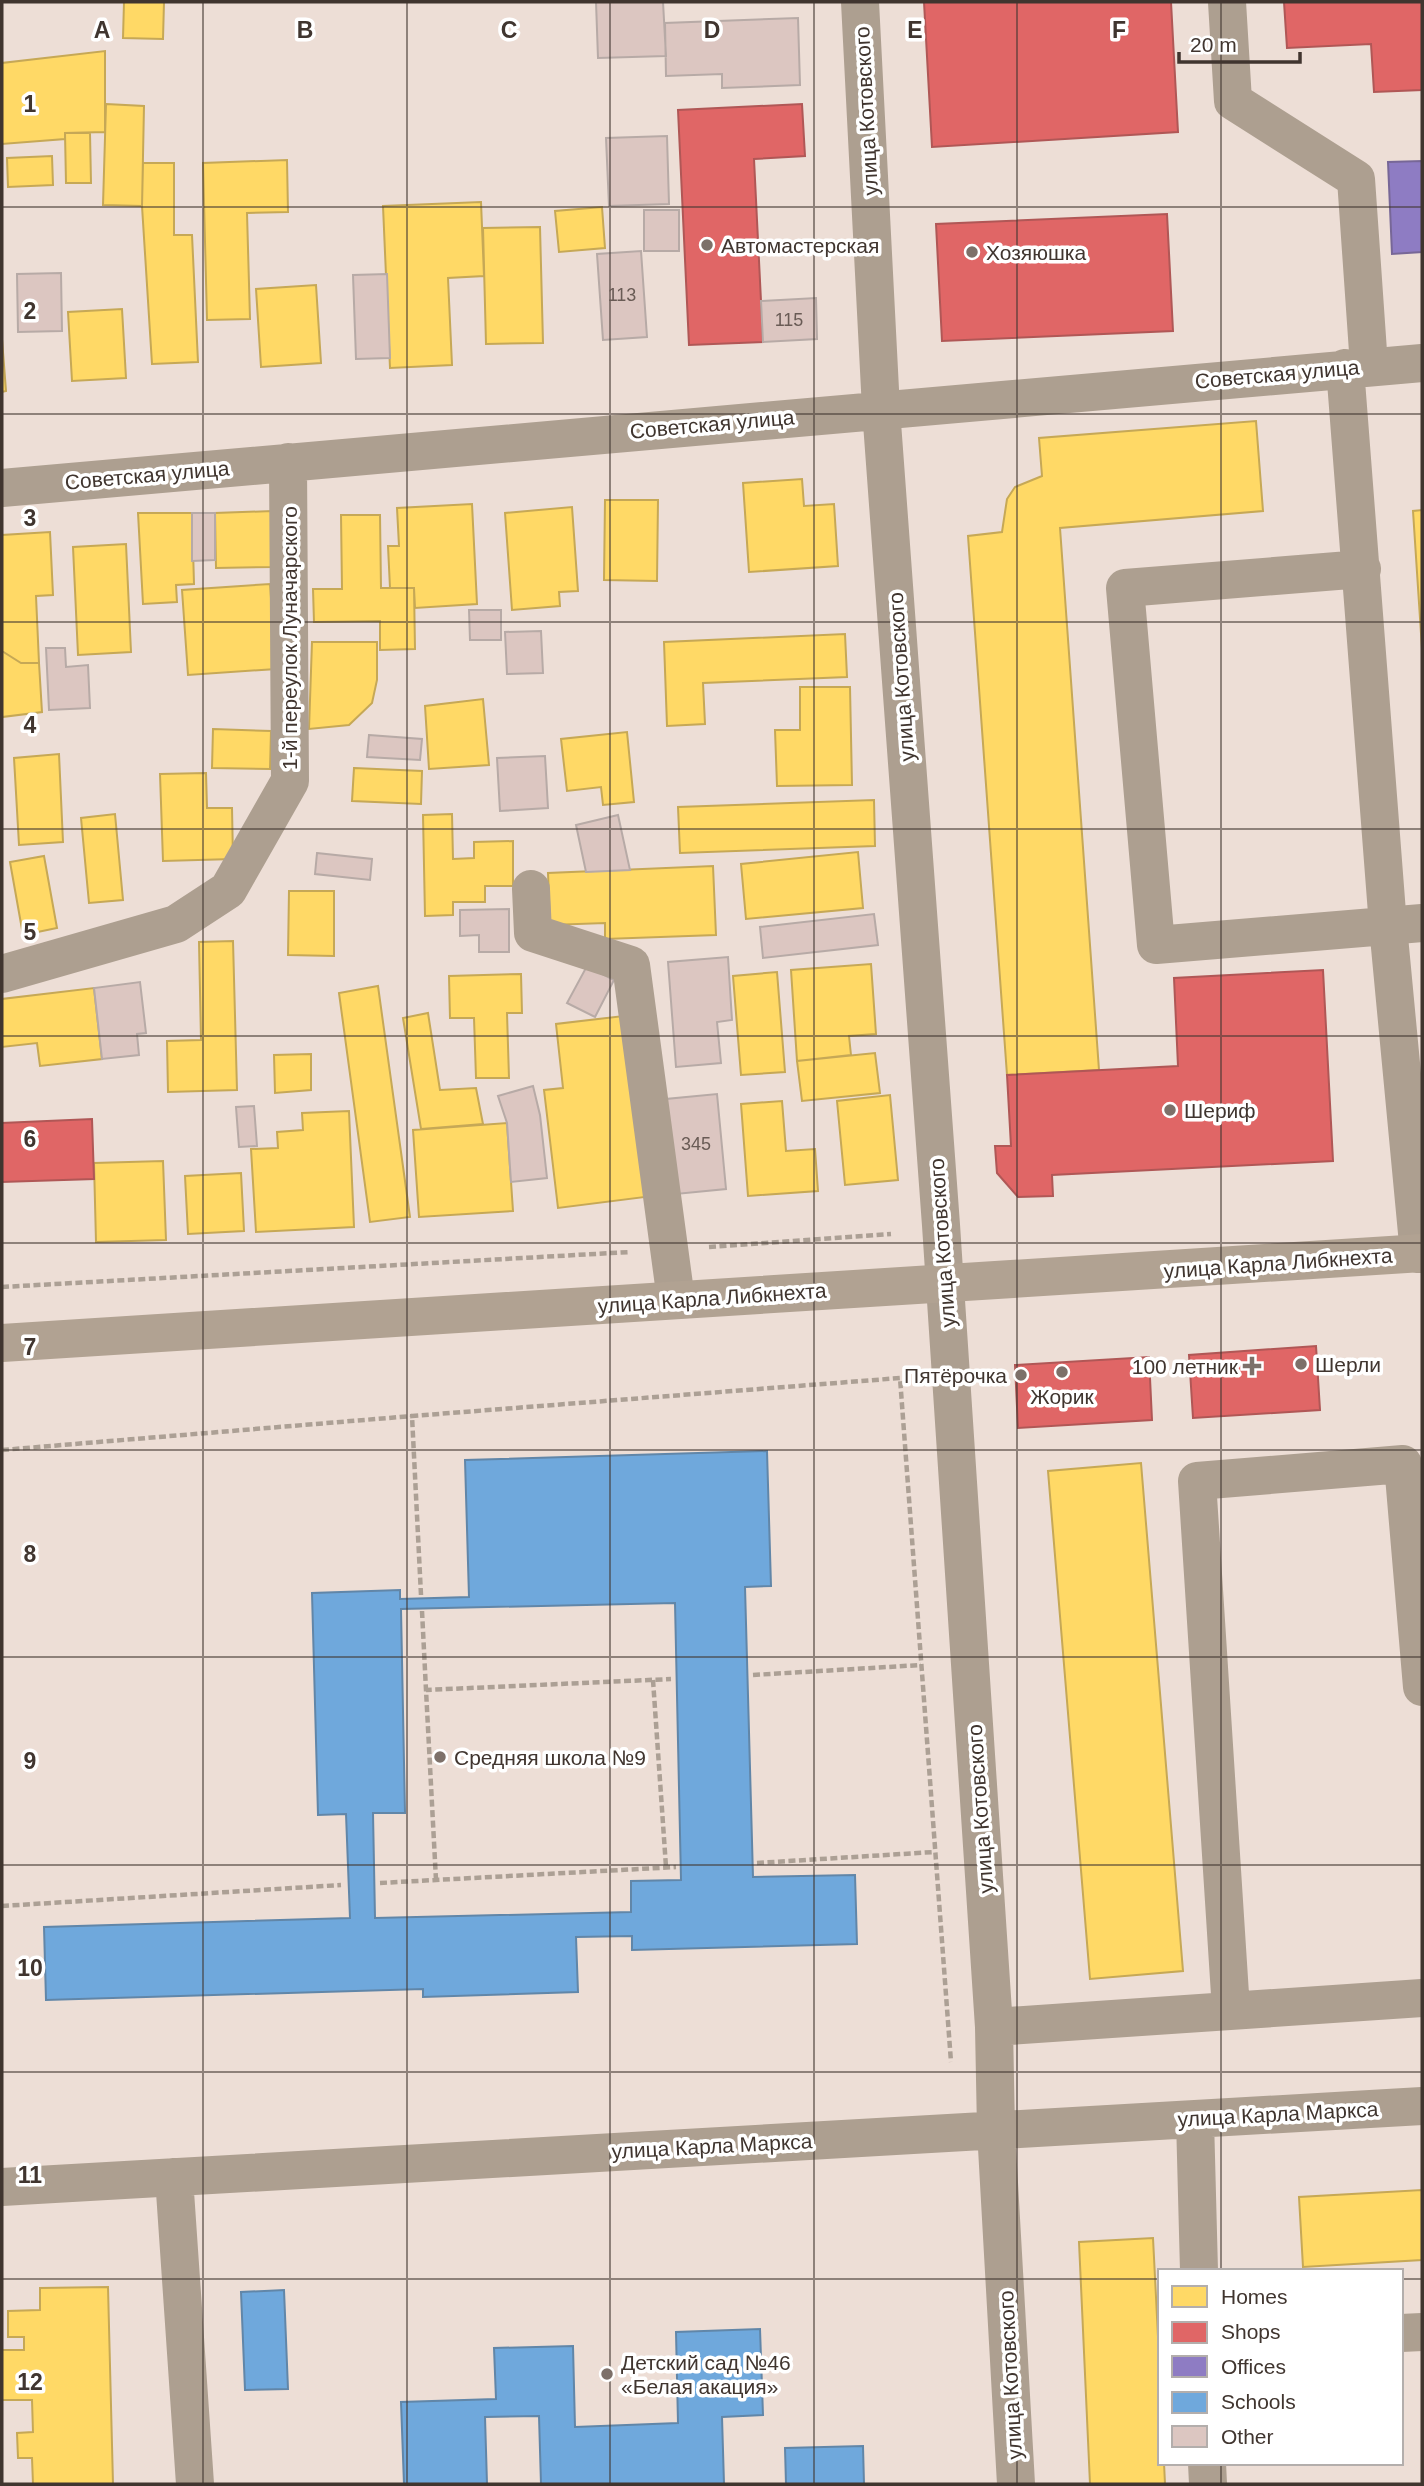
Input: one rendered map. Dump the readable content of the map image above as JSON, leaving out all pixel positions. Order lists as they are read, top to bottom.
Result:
{
  "streets": {
    "main road": ["улица Карла Либкнехта"],
    "street": [
      "улица Котовского",
      "Советская улица",
      "1-й переулок Луначарского",
      "улица Карла Маркса"
    ]
  },
  "crossings": [
    ["улица Котовского", "Советская улица"],
    ["улица Котовского", "улица Карла Либкнехта"],
    ["улица Котовского", "улица Карла Маркса"],
    ["Советская улица", "1-й переулок Луначарского"]
  ],
  "places": {
    "other": [
      "Автомастерская",
      "Хозяюшка",
      "Шериф",
      "Шерли",
      "Жорик",
      "Пятёрочка",
      "Средняя школа №9",
      "Детский сад №46 «Белая акация»"
    ],
    "health": ["100 летник"]
  },
  "house_numbers": ["113", "115", "345"],
  "legend": [
    "Homes",
    "Shops",
    "Offices",
    "Schools",
    "Other"
  ],
  "scale_bar": "20 m",
  "grid": {
    "columns": [
      "A",
      "B",
      "C",
      "D",
      "E",
      "F"
    ],
    "rows": [
      "1",
      "2",
      "3",
      "4",
      "5",
      "6",
      "7",
      "8",
      "9",
      "10",
      "11",
      "12"
    ]
  }
}
